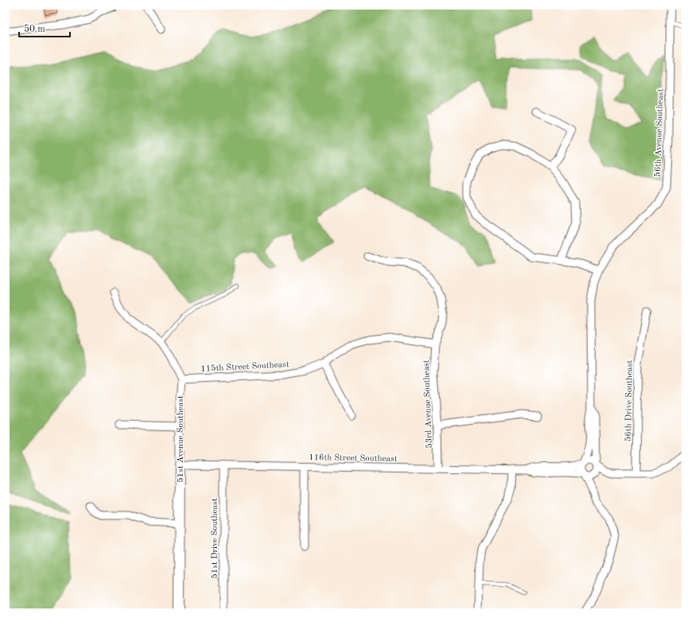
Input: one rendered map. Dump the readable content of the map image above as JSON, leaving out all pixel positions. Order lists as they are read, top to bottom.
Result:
{
  "streets": {
    "street": [
      "56th Avenue Southeast",
      "115th Street Southeast",
      "56th Drive Southeast",
      "53rd Avenue Southeast",
      "51st Avenue Southeast",
      "116th Street Southeast",
      "51st Drive Southeast"
    ]
  },
  "crossings": [
    ["56th Avenue Southeast", "116th Street Southeast"],
    ["115th Street Southeast", "53rd Avenue Southeast"],
    ["115th Street Southeast", "51st Avenue Southeast"],
    ["53rd Avenue Southeast", "116th Street Southeast"],
    ["51st Avenue Southeast", "116th Street Southeast"],
    ["116th Street Southeast", "51st Drive Southeast"]
  ],
  "scale_bar": "50 m"
}
